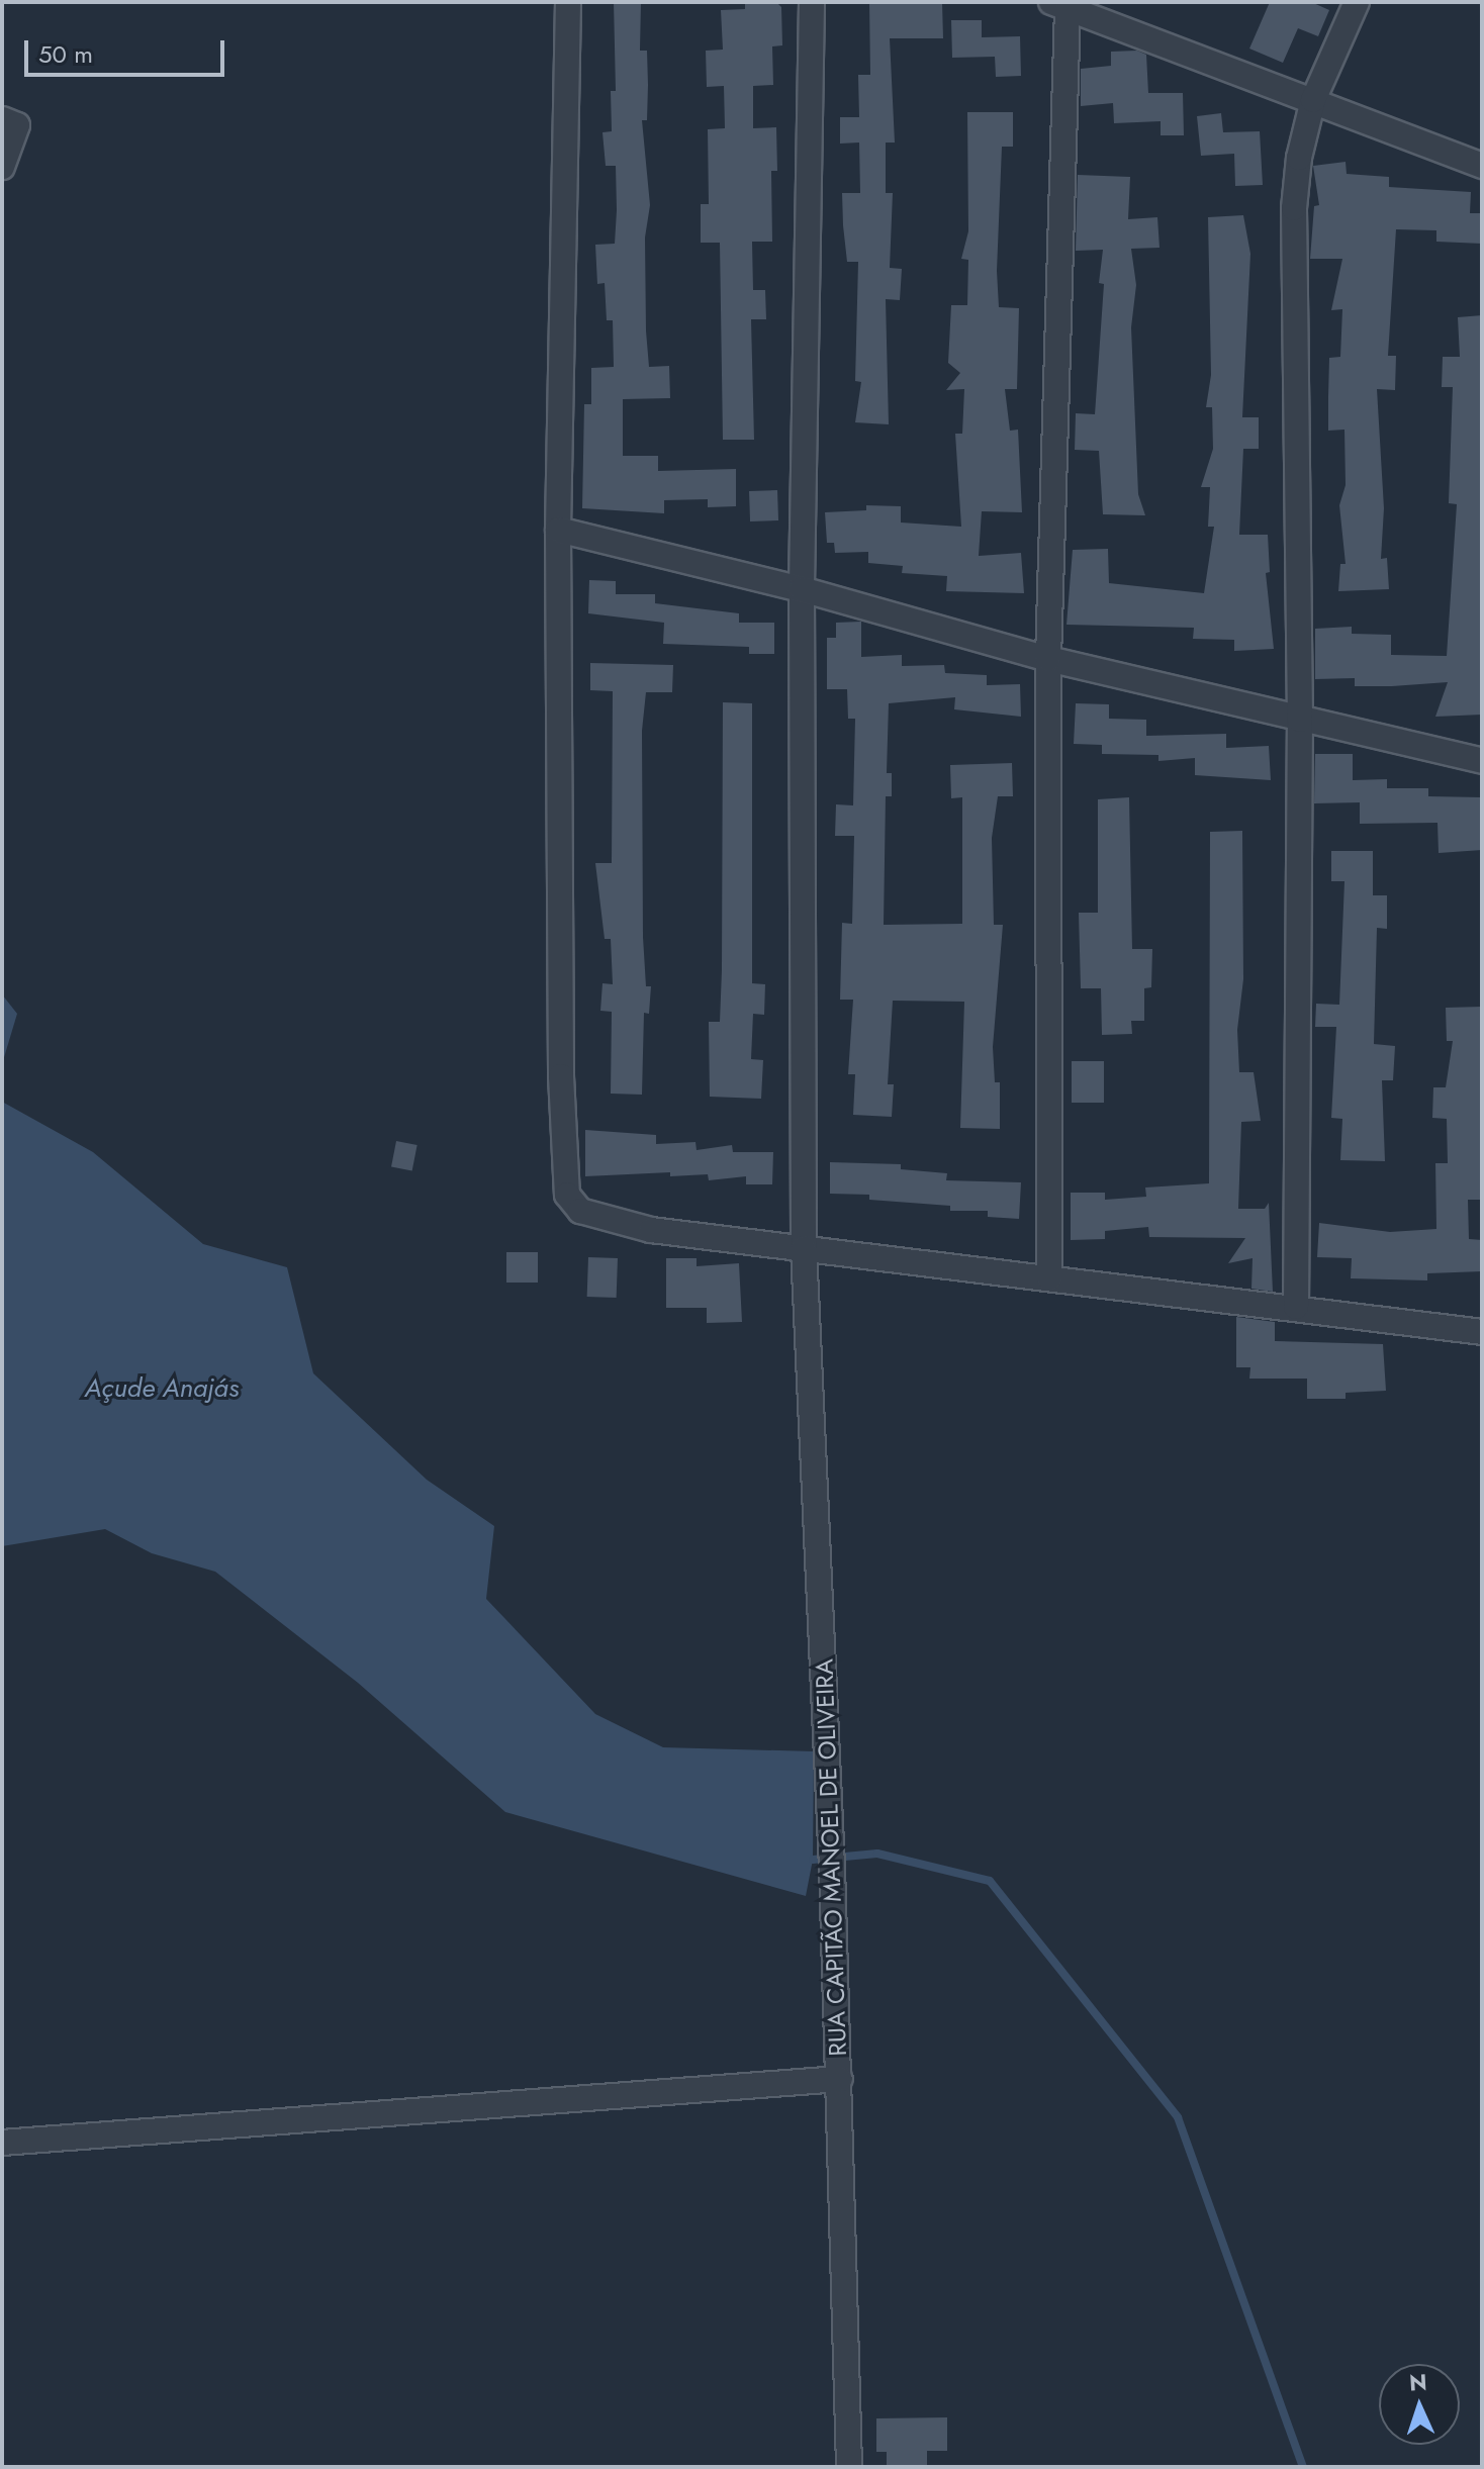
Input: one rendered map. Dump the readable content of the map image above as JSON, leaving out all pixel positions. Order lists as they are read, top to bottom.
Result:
{
  "streets": {
    "street": ["RUA CAPITÃO MANOEL DE OLIVEIRA"]
  },
  "water": ["Açude Anajás"],
  "scale_bar": "50 m",
  "north": "top"
}
